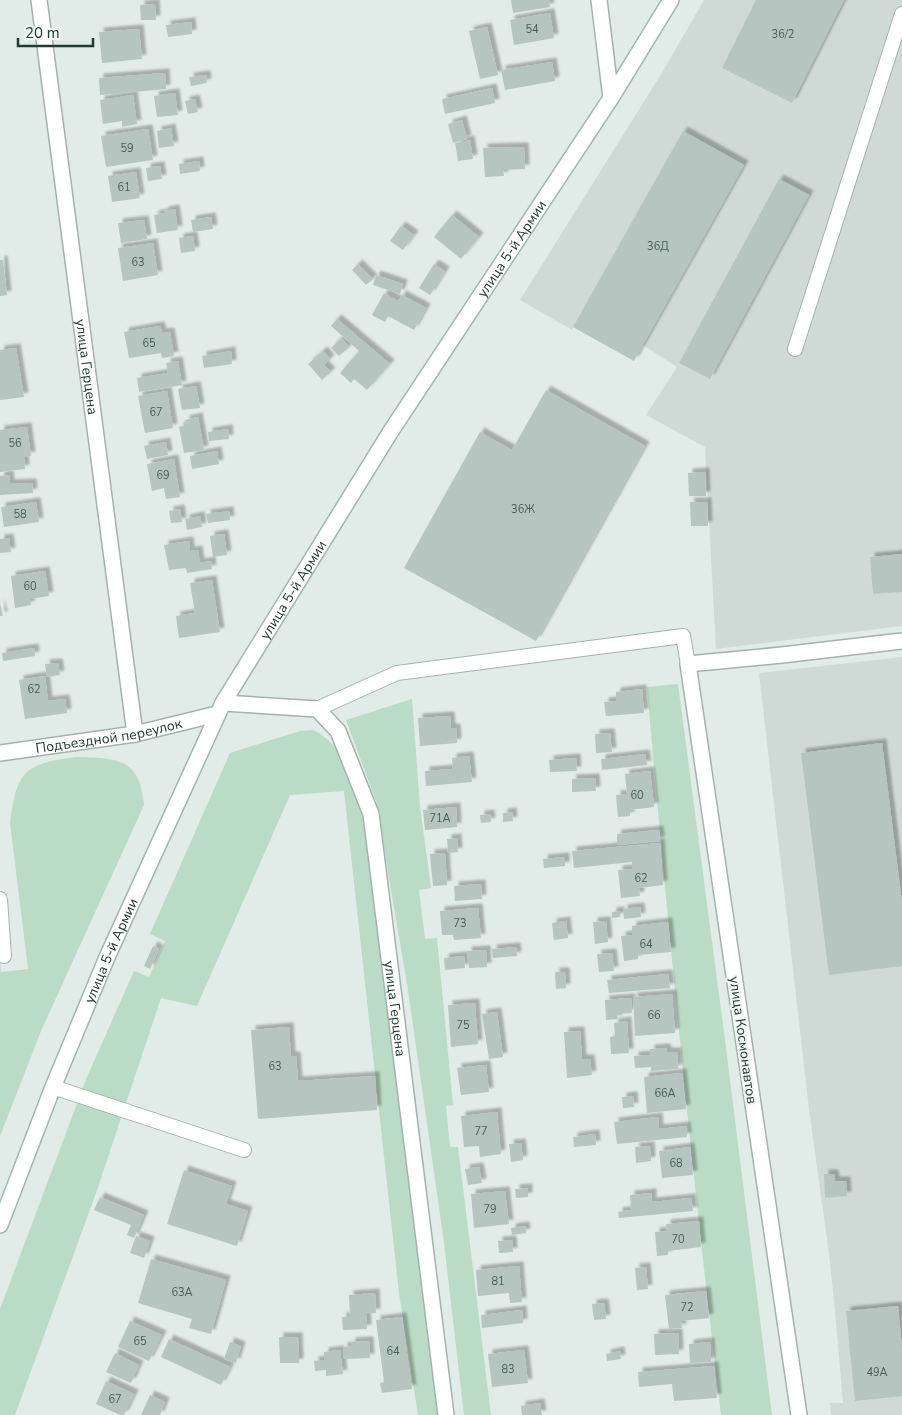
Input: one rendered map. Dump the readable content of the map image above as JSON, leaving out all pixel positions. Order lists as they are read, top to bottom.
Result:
{
  "streets": {
    "street": [
      "улица 5-й Армии",
      "улица Герцена",
      "Подъездной переулок",
      "улица Космонавтов"
    ]
  },
  "crossings": [
    ["улица 5-й Армии", "Подъездной переулок"],
    ["улица Герцена", "Подъездной переулок"]
  ],
  "house_numbers": [
    "54",
    "36/2",
    "59",
    "61",
    "36Д",
    "63",
    "65",
    "67",
    "56",
    "69",
    "36Ж",
    "58",
    "60",
    "62",
    "60",
    "71А",
    "62",
    "73",
    "64",
    "66",
    "75",
    "63",
    "66А",
    "77",
    "68",
    "79",
    "70",
    "81",
    "63А",
    "72",
    "65",
    "64",
    "83",
    "49А",
    "67"
  ],
  "scale_bar": "20 m"
}
